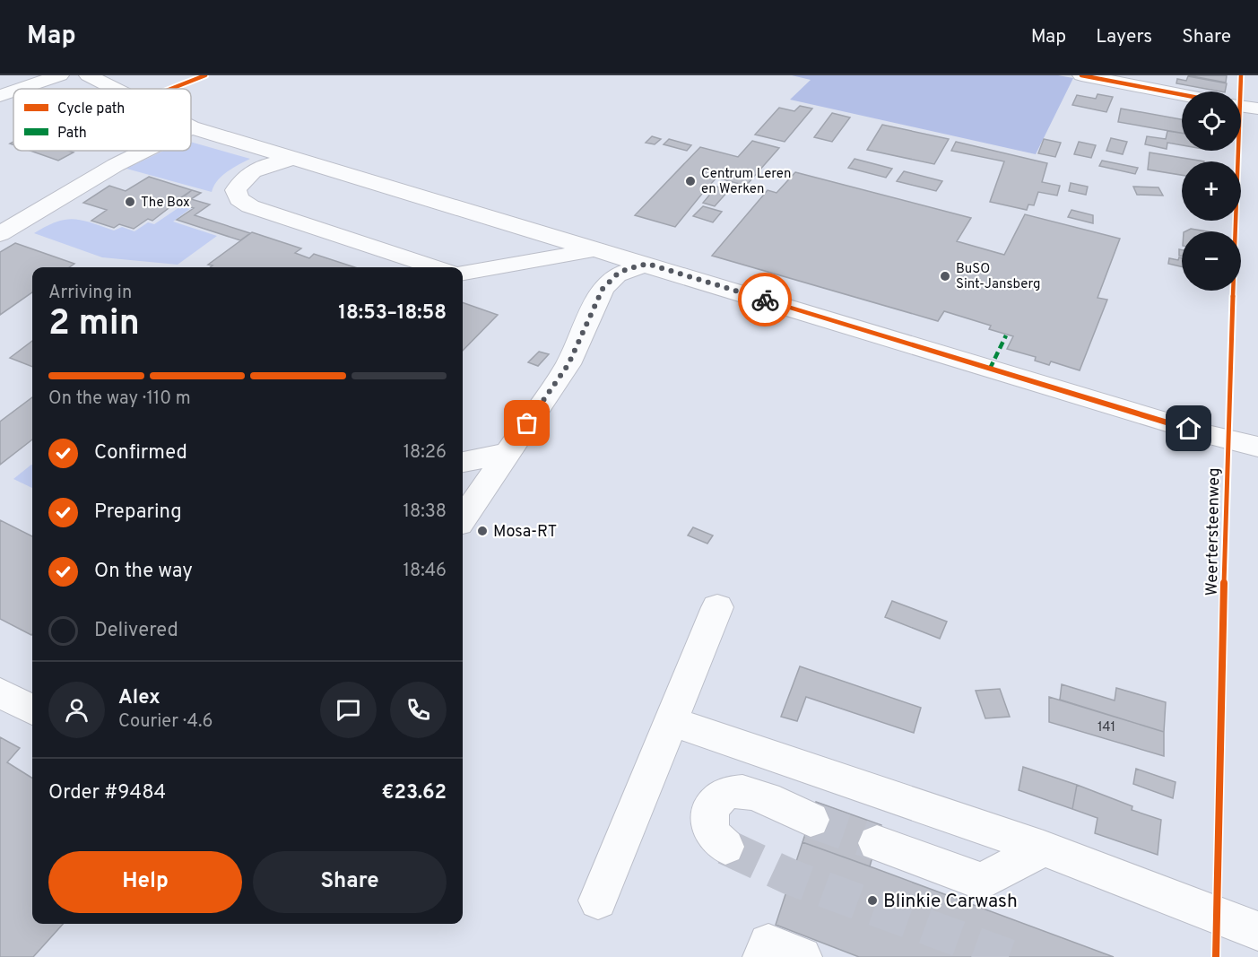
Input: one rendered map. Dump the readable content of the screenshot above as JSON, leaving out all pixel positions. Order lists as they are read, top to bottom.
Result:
{
  "streets": {
    "cycle path": ["Weertersteenweg"]
  },
  "places": [
    "Centrum Leren en Werken",
    "The Box",
    "BuSO Sint-Jansberg",
    "Mosa-RT",
    "Blinkie Carwash"
  ],
  "house_numbers": ["141"],
  "legend": ["Cycle path", "Path"],
  "page": {
    "header": "Map",
    "nav": ["Map", "Layers", "Share"],
    "map_buttons": ["+", "−"],
    "heading": ["2 min", "Arriving in", "18:53–18:58"],
    "panel": [
      "Alex",
      "Courier · 4.6",
      "Order #9484",
      "€23.62"
    ],
    "bar": "On the way · 110 m",
    "list": [
      ["Confirmed", "18:26"],
      ["Preparing", "18:38"],
      ["On the way", "18:46"],
      "Delivered"
    ],
    "buttons": ["Help", "Share"]
  }
}
